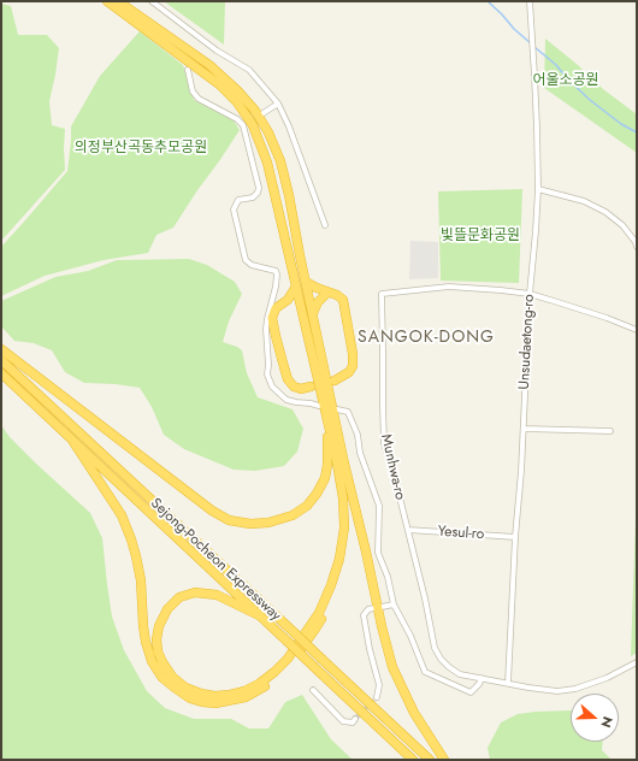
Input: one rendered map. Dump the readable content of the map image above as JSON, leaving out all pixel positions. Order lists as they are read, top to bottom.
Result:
{
  "streets": {
    "highway": ["Sejong-Pocheon Expressway"],
    "street": ["Unsudaetong-ro", "Munhwa-ro", "Yesul-ro"]
  },
  "crossings": [
    ["Unsudaetong-ro", "Munhwa-ro"],
    ["Unsudaetong-ro", "Yesul-ro"],
    ["Munhwa-ro", "Yesul-ro"]
  ],
  "districts": ["SANGOK-DONG"],
  "parks": ["어울소공원", "의정부산곡동추모공원", "빛뜰문화공원"],
  "north": "right"
}
